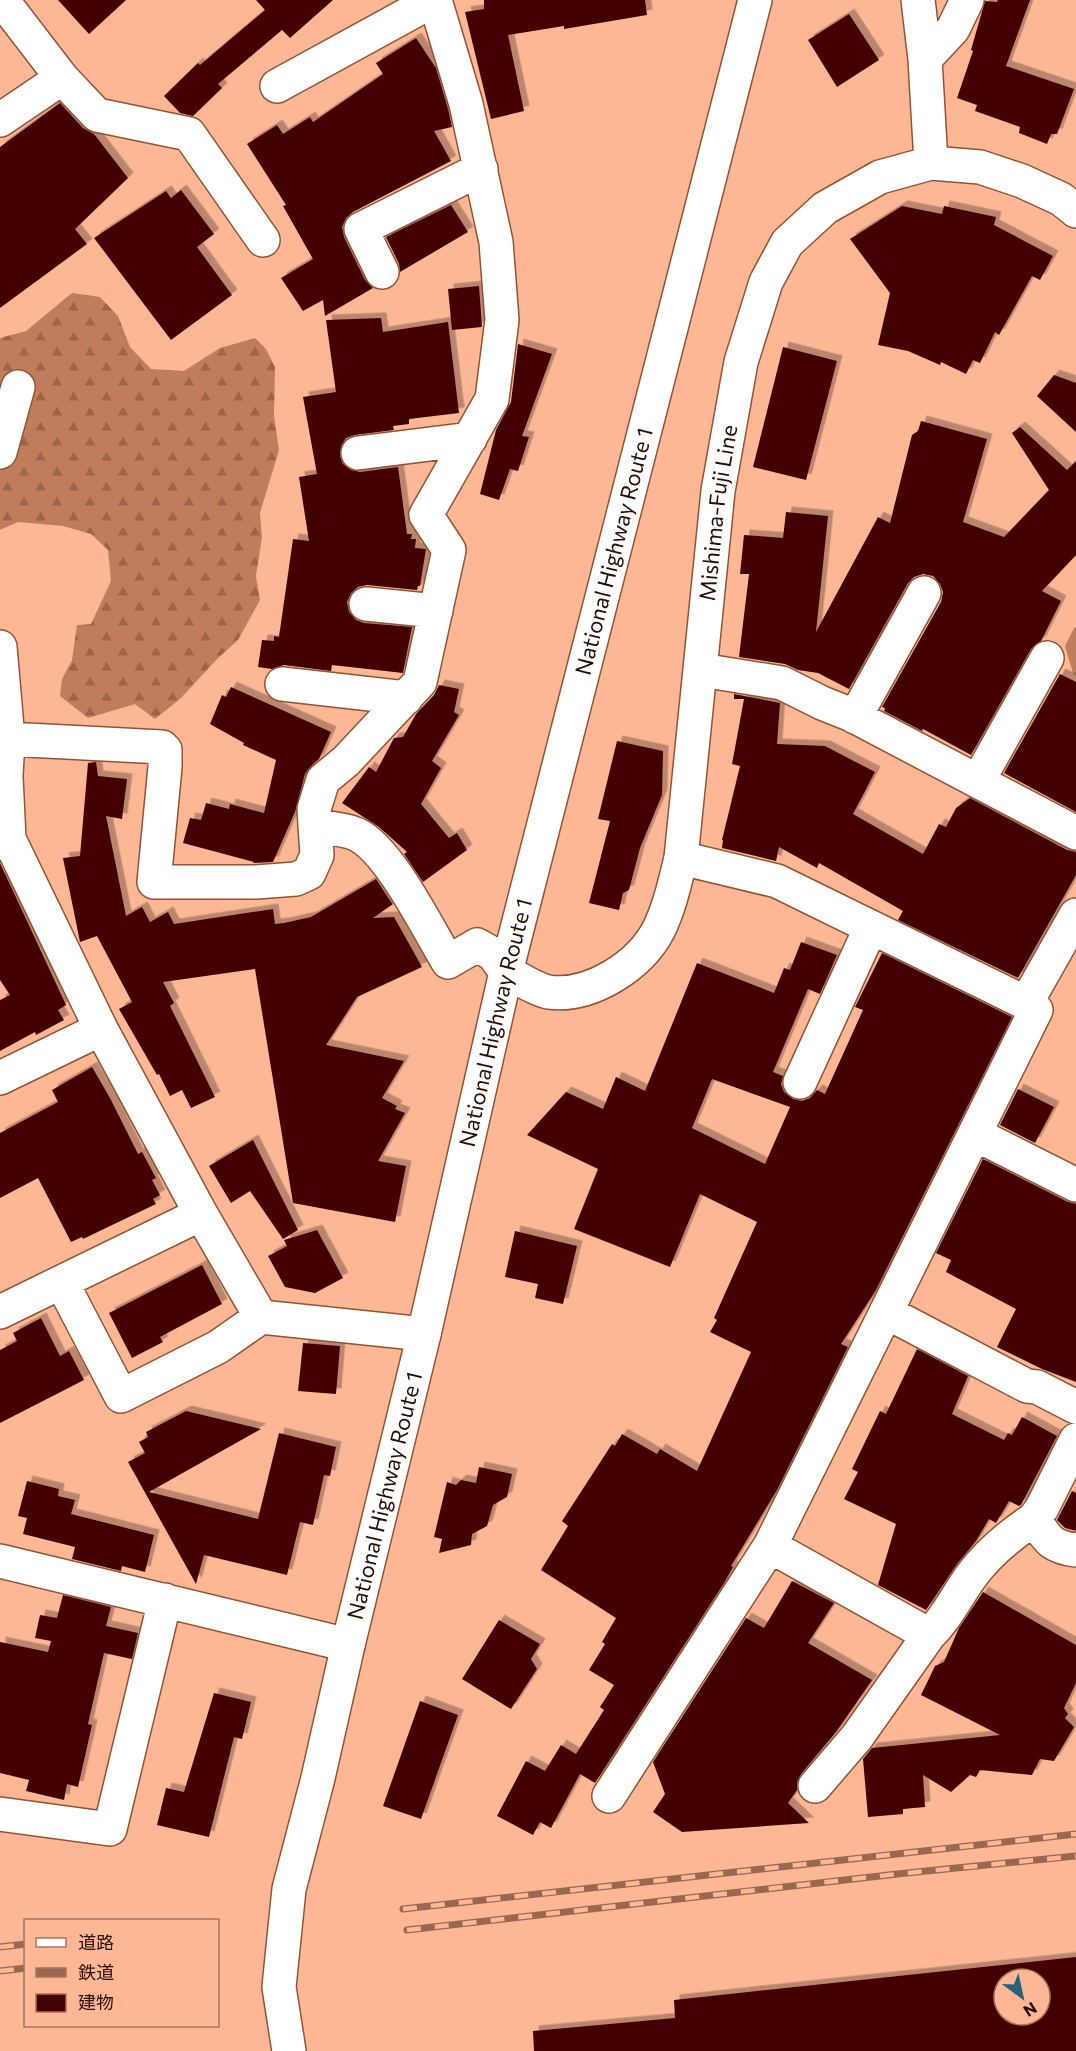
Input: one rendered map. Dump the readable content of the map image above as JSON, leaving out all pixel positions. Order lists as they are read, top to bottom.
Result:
{
  "streets": {
    "main road": ["Mishima-Fuji Line", "National Highway Route 1"]
  },
  "crossings": [
    ["Mishima-Fuji Line", "National Highway Route 1"]
  ],
  "legend": ["道路", "鉄道", "建物"],
  "north": "bottom right"
}
